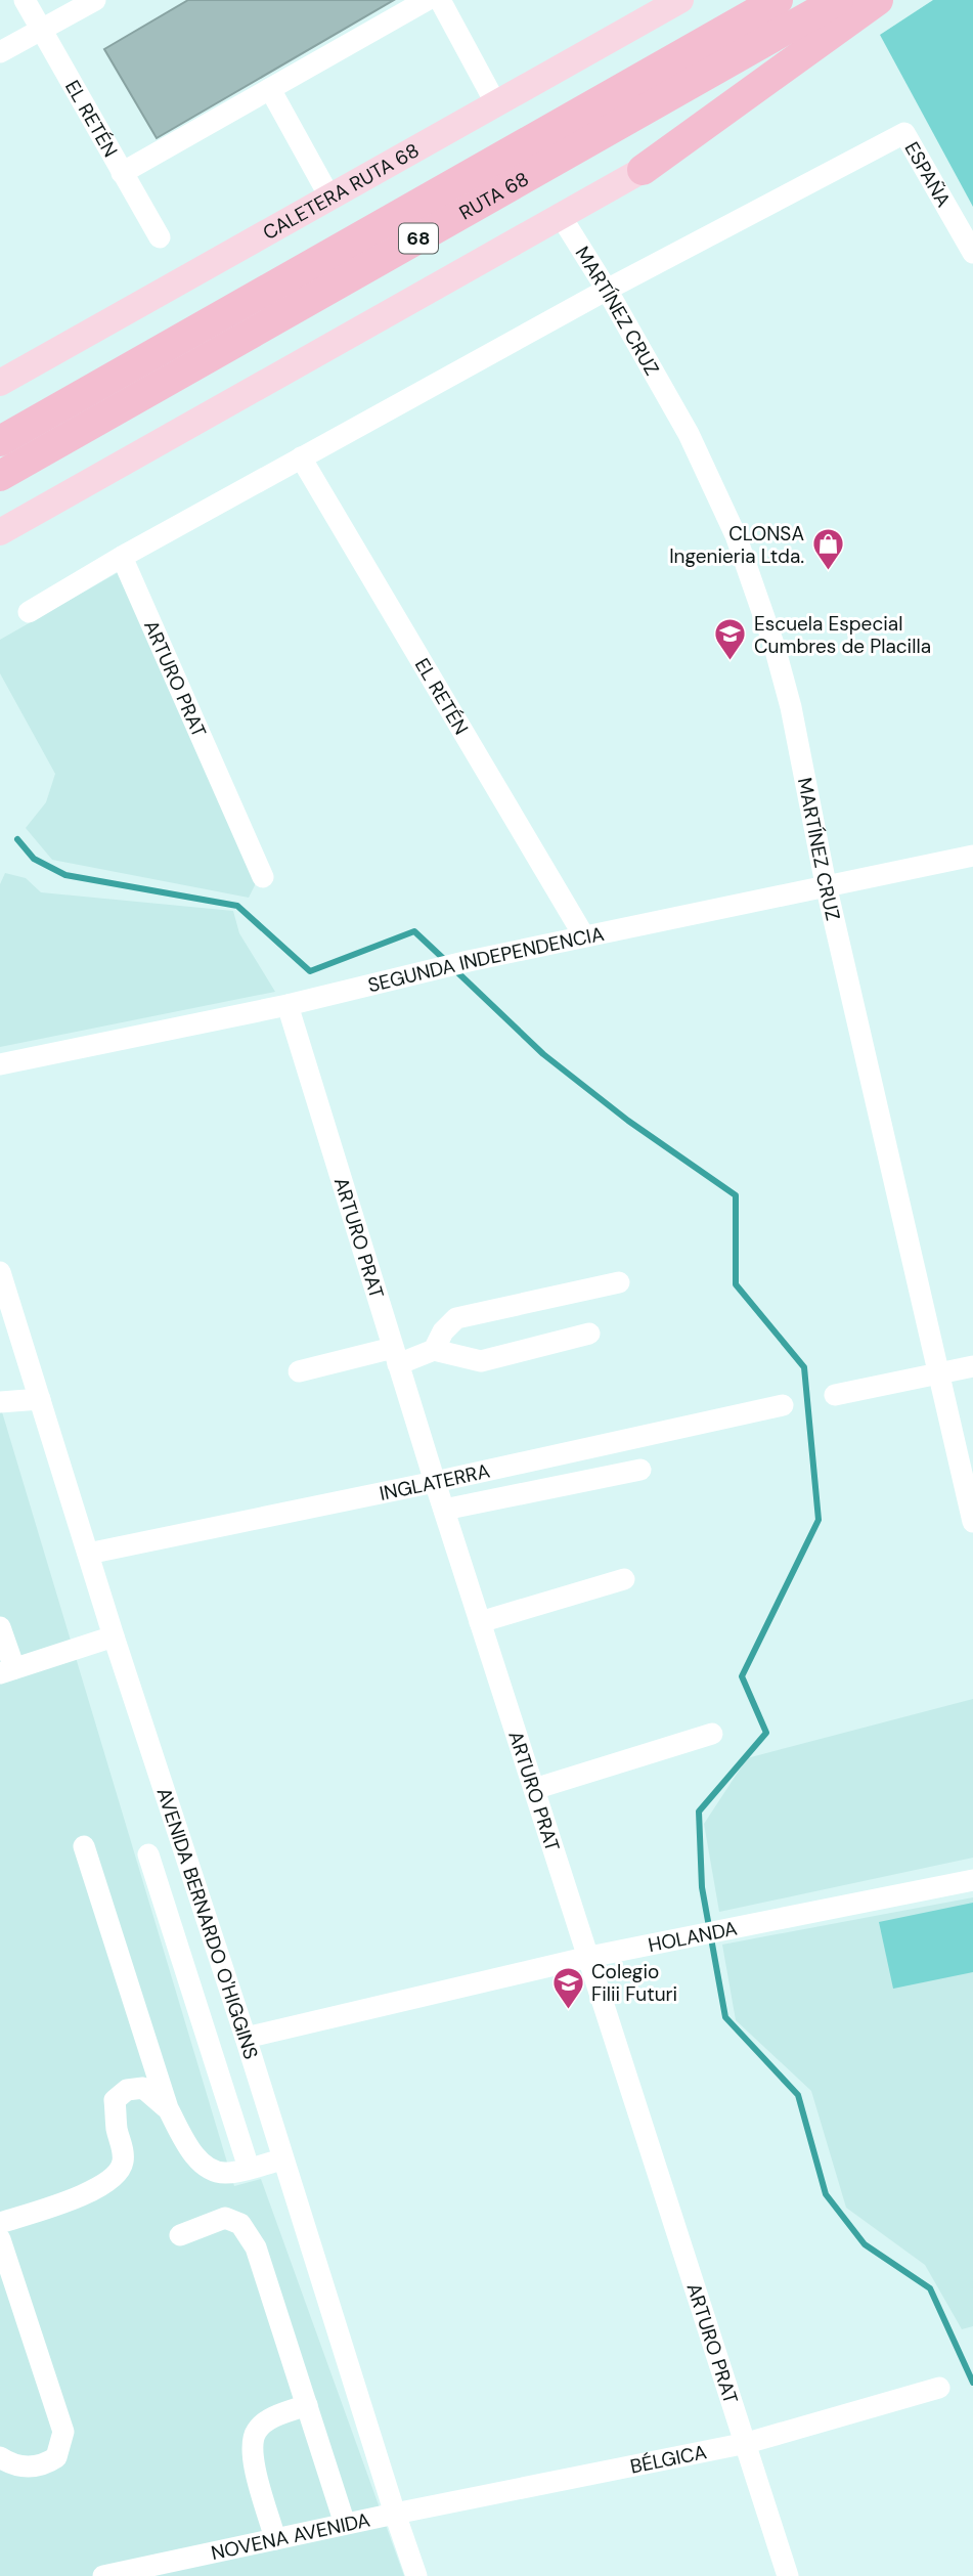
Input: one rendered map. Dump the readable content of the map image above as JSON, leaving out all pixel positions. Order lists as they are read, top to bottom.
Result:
{
  "streets": {
    "highway": ["RUTA 68", "68"],
    "main road": ["CALETERA RUTA 68"],
    "street": [
      "EL RETÉN",
      "ESPAÑA",
      "MARTÍNEZ CRUZ",
      "ARTURO PRAT",
      "SEGUNDA INDEPENDENCIA",
      "INGLATERRA",
      "AVENIDA BERNARDO O'HIGGINS",
      "HOLANDA",
      "BÉLGICA",
      "NOVENA AVENIDA"
    ]
  },
  "crossings": [
    ["EL RETÉN", "SEGUNDA INDEPENDENCIA"],
    ["ESPAÑA", "MARTÍNEZ CRUZ"],
    ["MARTÍNEZ CRUZ", "SEGUNDA INDEPENDENCIA"],
    ["ARTURO PRAT", "SEGUNDA INDEPENDENCIA"],
    ["ARTURO PRAT", "INGLATERRA"],
    ["ARTURO PRAT", "HOLANDA"],
    ["ARTURO PRAT", "BÉLGICA"],
    ["INGLATERRA", "AVENIDA BERNARDO O'HIGGINS"],
    ["AVENIDA BERNARDO O'HIGGINS", "HOLANDA"],
    ["AVENIDA BERNARDO O'HIGGINS", "BÉLGICA"],
    ["AVENIDA BERNARDO O'HIGGINS", "NOVENA AVENIDA"],
    ["BÉLGICA", "NOVENA AVENIDA"]
  ],
  "places": {
    "shop": ["CLONSA Ingenieria Ltda."],
    "school or university": ["Escuela Especial Cumbres de Placilla", "Colegio Filii Futuri"]
  }
}
